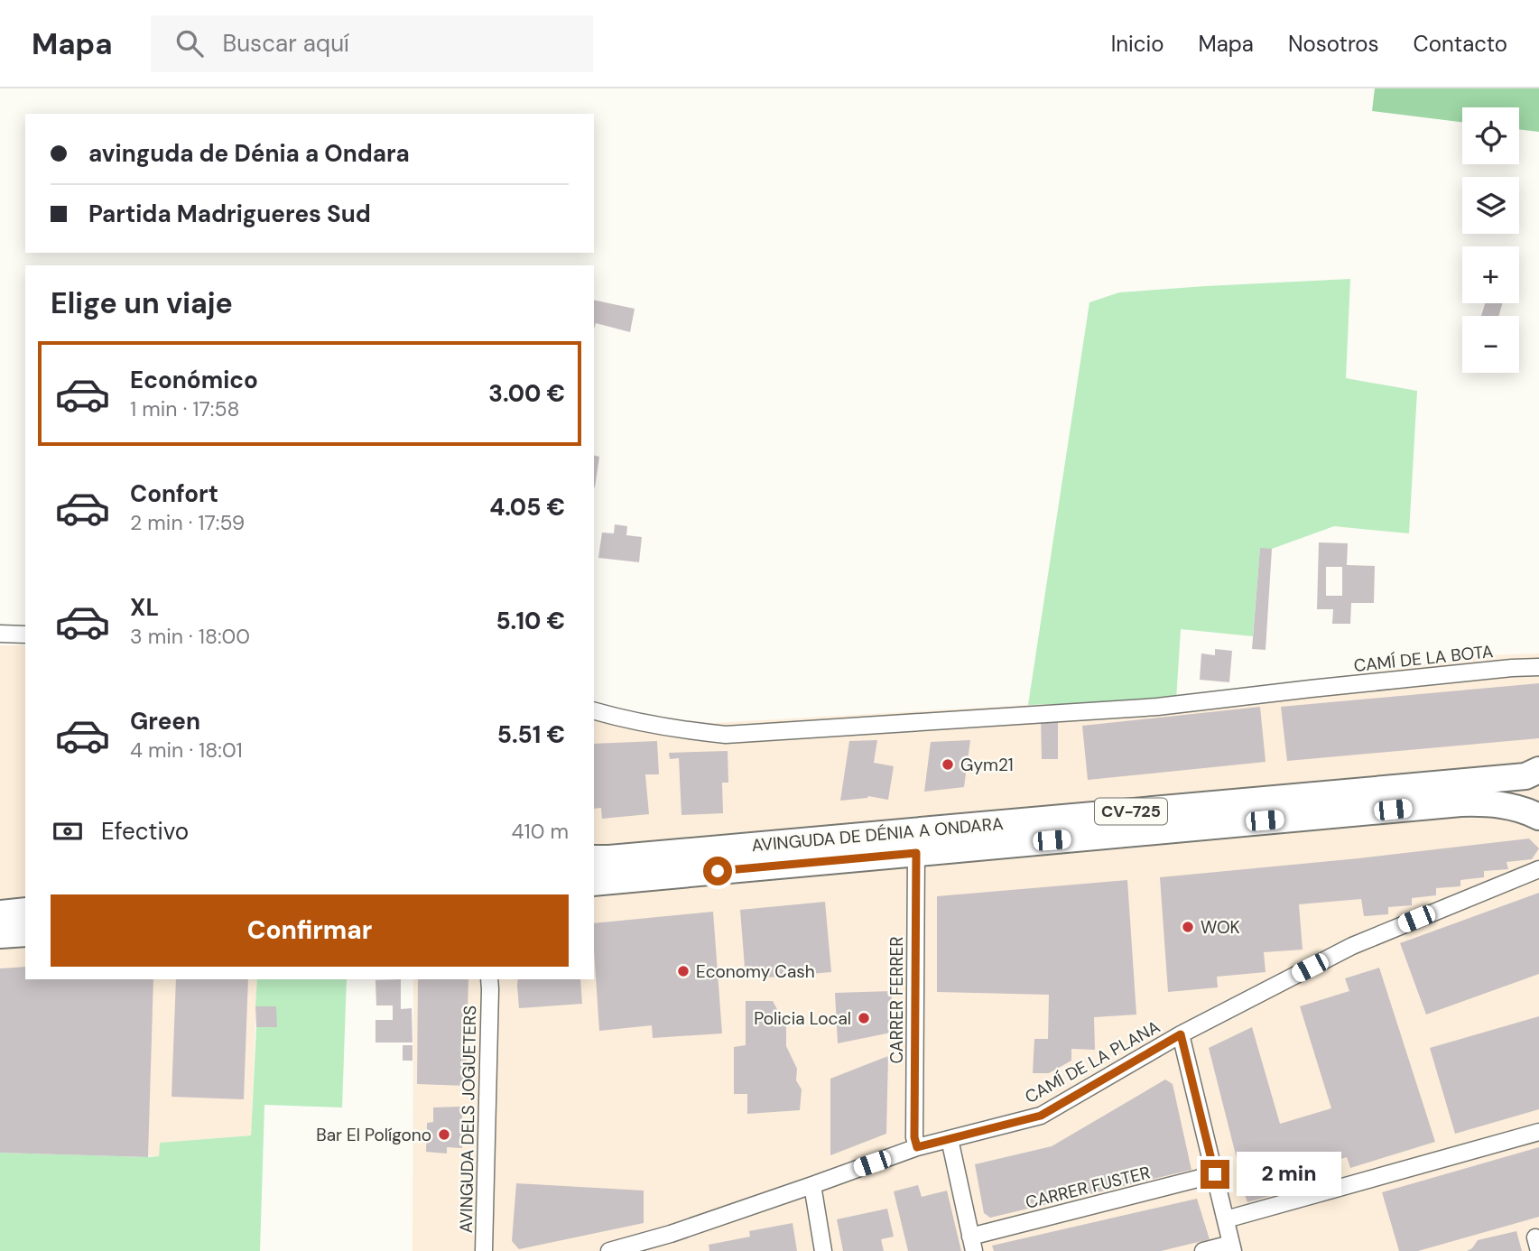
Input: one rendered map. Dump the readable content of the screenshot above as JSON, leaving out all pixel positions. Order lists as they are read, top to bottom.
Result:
{
  "streets": {
    "main road": ["CV-725", "AVINGUDA DE DÉNIA A ONDARA"],
    "street": [
      "CAMÍ DE LA BOTA",
      "CARRER FERRER",
      "CAMÍ DE LA PLANA",
      "AVINGUDA DELS JOGUETERS",
      "CARRER FUSTER"
    ]
  },
  "crossings": [
    ["AVINGUDA DE DÉNIA A ONDARA", "CARRER FERRER"],
    ["CARRER FERRER", "CAMÍ DE LA PLANA"]
  ],
  "places": [
    "Gym21",
    "WOK",
    "Economy Cash",
    "Policia Local",
    "Bar El Polígono"
  ],
  "page": {
    "header": "Mapa",
    "search": "Buscar aquí",
    "nav": [
      "Inicio",
      "Mapa",
      "Nosotros",
      "Contacto"
    ],
    "map_buttons": ["+", "−"],
    "banner": ["avinguda de Dénia a Ondara", "Partida Madrigueres Sud"],
    "heading": "Elige un viaje",
    "list": [
      {
        "name": "Económico",
        "note": "1 min · 17:58",
        "value": "3.00 €"
      },
      {
        "name": "Confort",
        "note": "2 min · 17:59",
        "value": "4.05 €"
      },
      {
        "name": "XL",
        "note": "3 min · 18:00",
        "value": "5.10 €"
      },
      {
        "name": "Green",
        "note": "4 min · 18:01",
        "value": "5.51 €"
      }
    ],
    "pay": ["Efectivo", "410 m"],
    "buttons": "Confirmar",
    "bubble": "2 min"
  }
}
